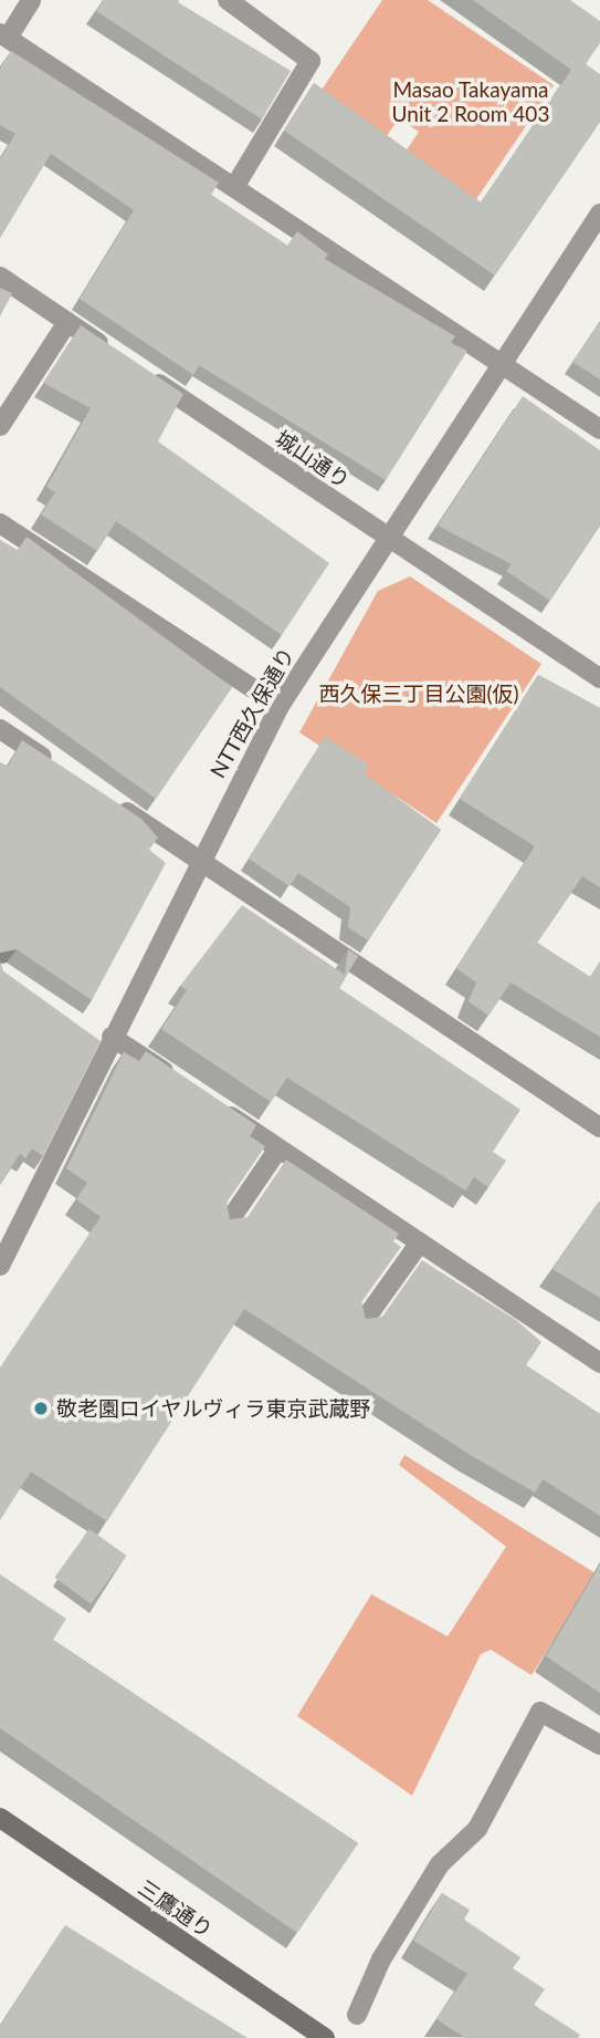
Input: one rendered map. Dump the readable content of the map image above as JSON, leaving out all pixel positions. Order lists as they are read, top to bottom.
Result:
{
  "streets": {
    "main road": ["三鷹通り"],
    "street": ["城山通り", "NTT西久保通り"]
  },
  "crossings": [
    ["城山通り", "NTT西久保通り"]
  ],
  "parks": ["Masao Takayama Unit 2 Room 403", "西久保三丁目公園(仮)"],
  "places": ["敬老園ロイヤルヴィラ東京武蔵野"]
}
